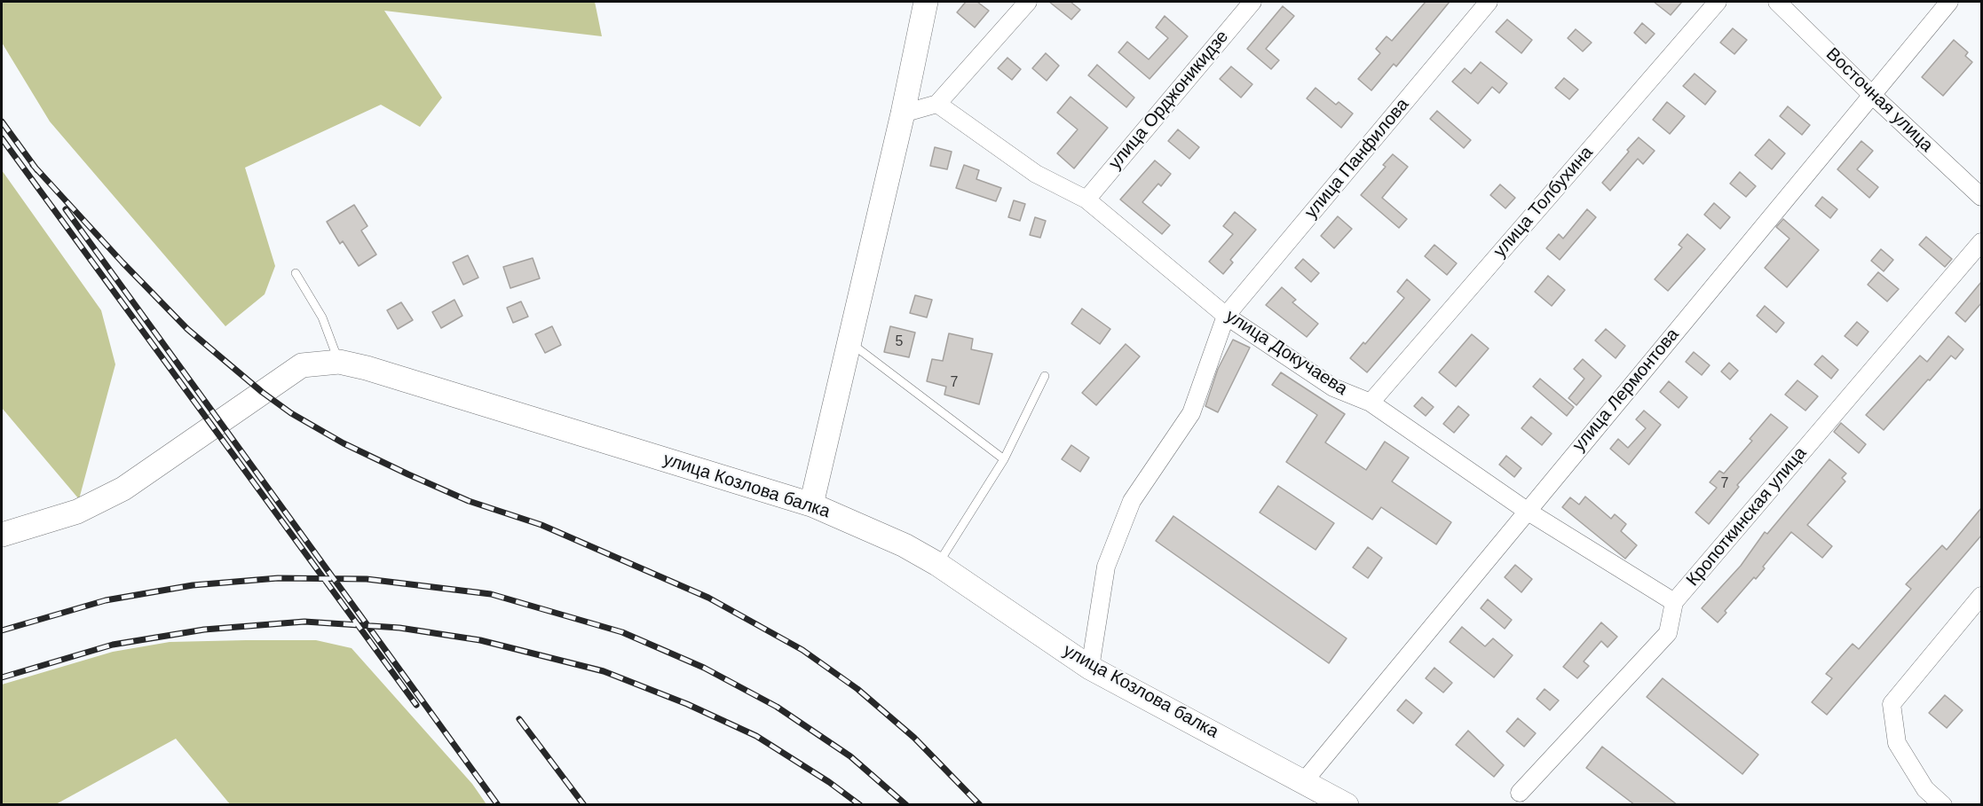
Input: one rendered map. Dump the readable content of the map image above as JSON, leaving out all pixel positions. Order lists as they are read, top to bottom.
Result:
{
  "streets": {
    "main road": ["улица Козлова балка"],
    "street": [
      "улица Орджоникидзе",
      "Восточная улица",
      "улица Панфилова",
      "улица Толбухина",
      "улица Докучаева",
      "улица Лермонтова",
      "Кропоткинская улица"
    ]
  },
  "crossings": [
    ["улица Орджоникидзе", "улица Докучаева"],
    ["Восточная улица", "улица Лермонтова"],
    ["улица Панфилова", "улица Докучаева"],
    ["улица Толбухина", "улица Докучаева"],
    ["улица Докучаева", "улица Лермонтова"],
    ["улица Докучаева", "Кропоткинская улица"],
    ["улица Лермонтова", "улица Козлова балка"]
  ],
  "house_numbers": ["5", "7", "7"]
}
